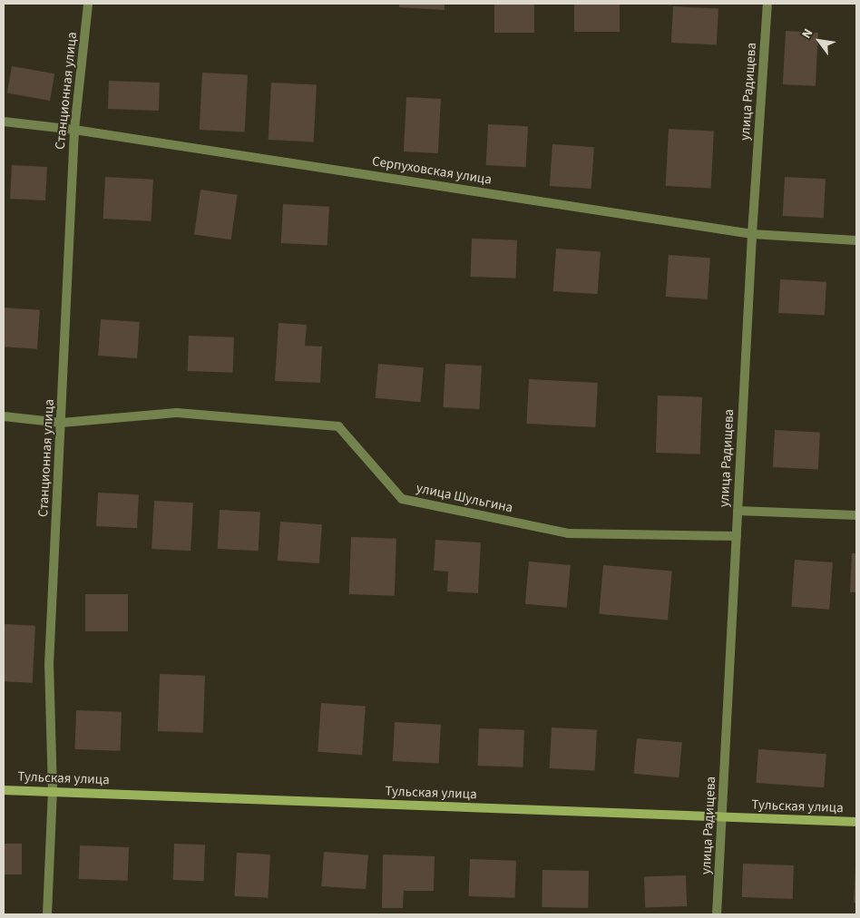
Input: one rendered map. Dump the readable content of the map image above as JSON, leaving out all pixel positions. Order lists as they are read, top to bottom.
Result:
{
  "streets": {
    "main road": ["Тульская улица"],
    "street": [
      "Станционная улица",
      "улица Радищева",
      "Серпуховская улица",
      "улица Шульгина"
    ]
  },
  "crossings": [
    ["Станционная улица", "Серпуховская улица"],
    ["Станционная улица", "улица Шульгина"],
    ["Станционная улица", "Тульская улица"],
    ["улица Радищева", "Серпуховская улица"],
    ["улица Радищева", "улица Шульгина"],
    ["улица Радищева", "Тульская улица"]
  ],
  "north": "top left"
}
